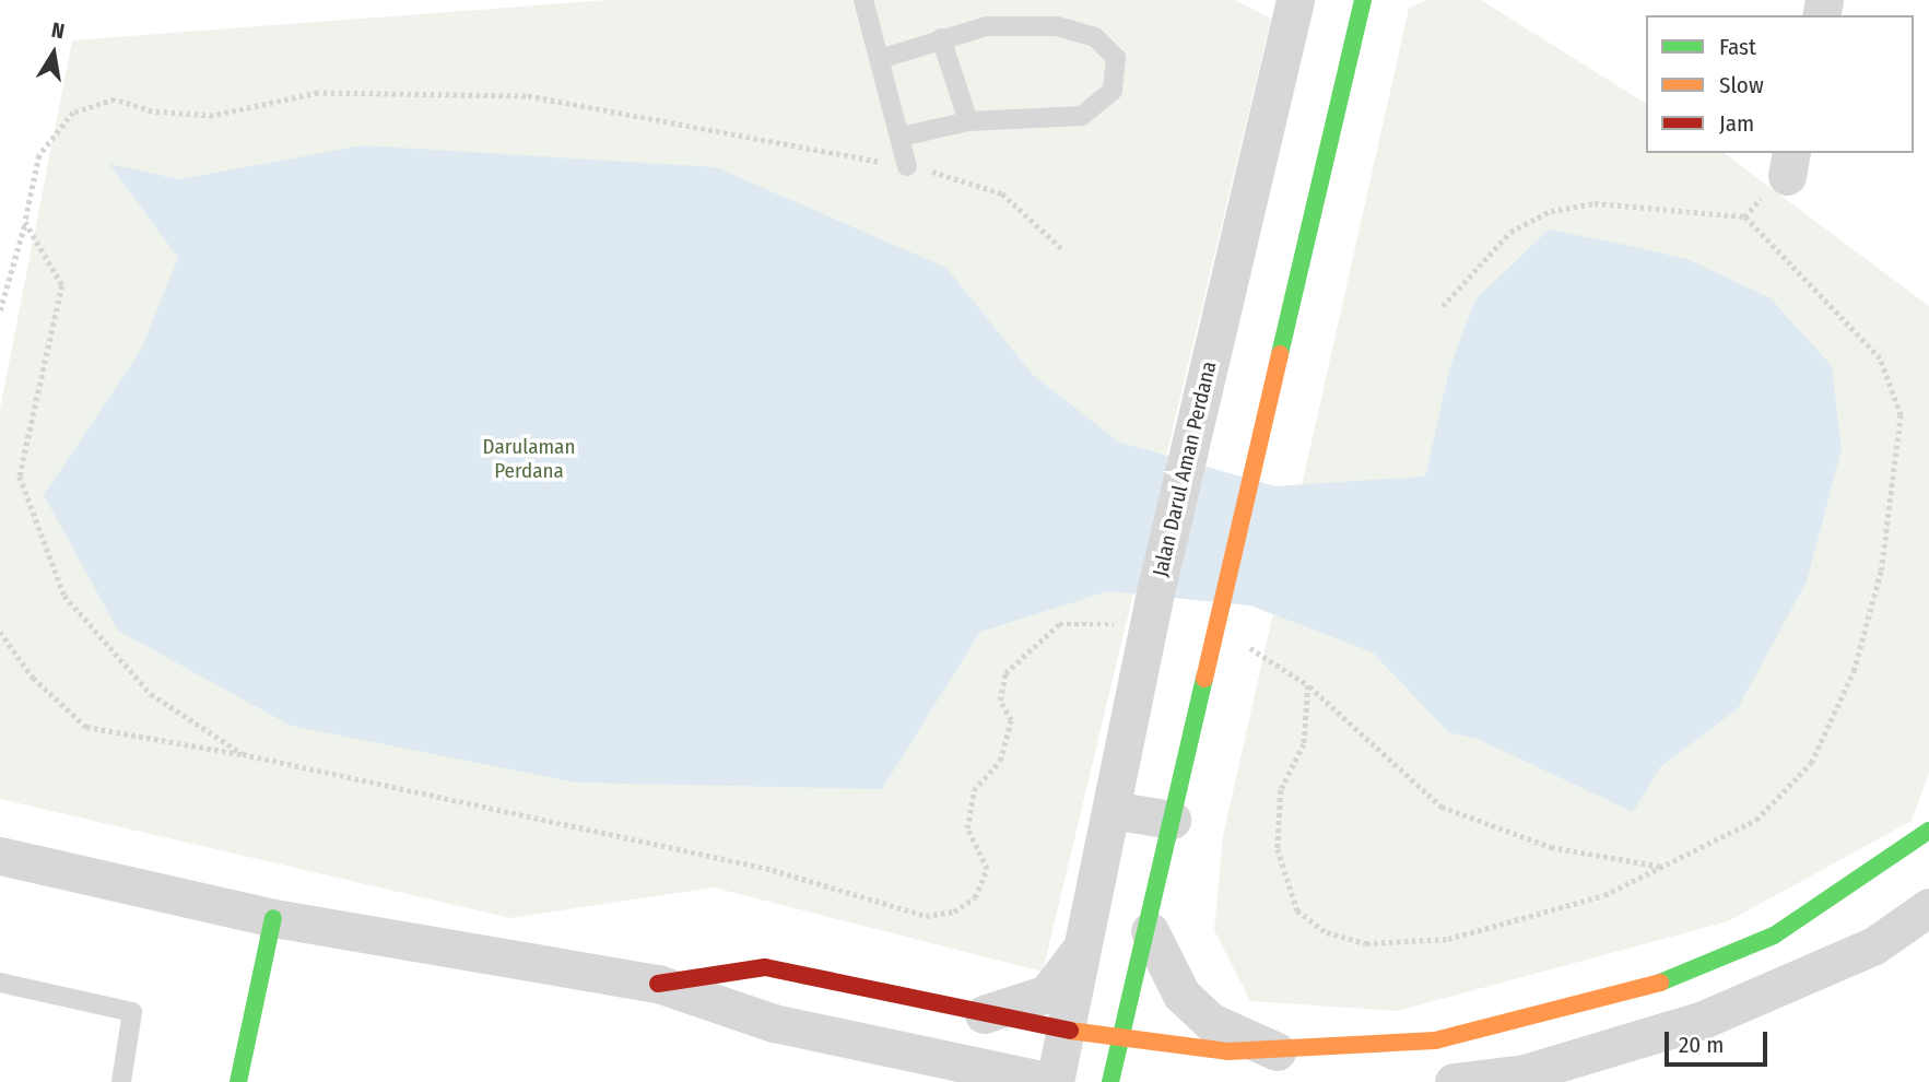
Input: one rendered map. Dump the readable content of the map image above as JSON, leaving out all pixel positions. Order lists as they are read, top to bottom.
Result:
{
  "streets": {
    "street": ["Jalan Darul Aman Perdana"]
  },
  "parks": ["Darulaman Perdana"],
  "legend": ["Fast", "Slow", "Jam"],
  "scale_bar": "20 m",
  "north": "top"
}
